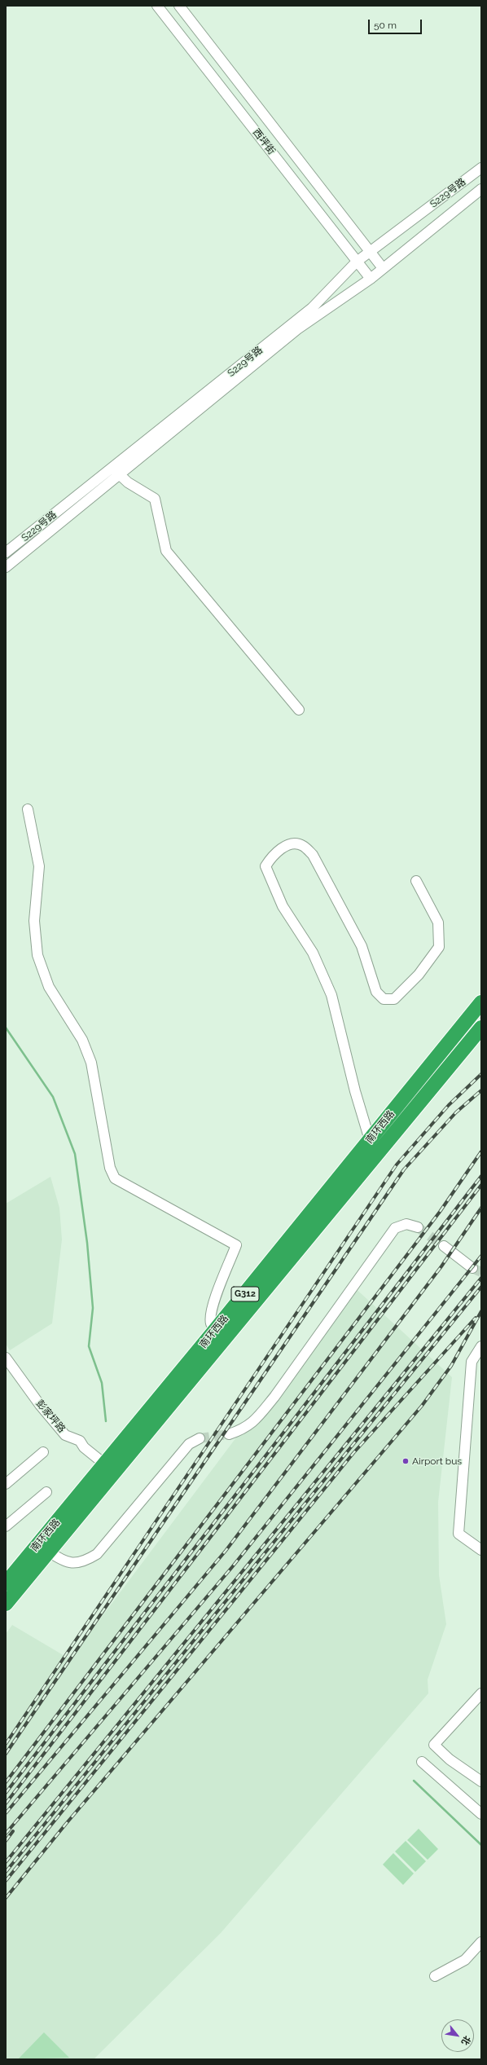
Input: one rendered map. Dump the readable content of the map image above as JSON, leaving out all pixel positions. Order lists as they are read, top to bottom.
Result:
{
  "streets": {
    "highway": ["南环西路", "G312"],
    "street": ["西坪街", "S229号路", "彭家坪路"]
  },
  "crossings": [
    ["西坪街", "S229号路"],
    ["南环西路", "彭家坪路"]
  ],
  "places": ["Airport bus"],
  "scale_bar": "50 m",
  "north": "bottom right"
}
